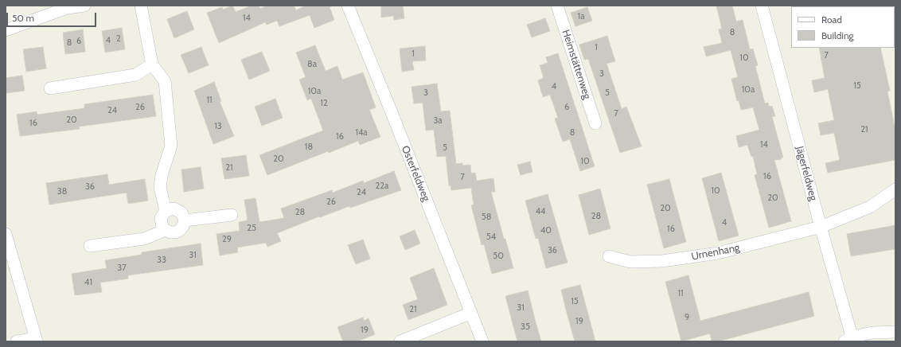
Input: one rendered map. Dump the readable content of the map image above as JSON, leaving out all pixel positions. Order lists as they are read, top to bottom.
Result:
{
  "streets": {
    "street": [
      "Heimstättenweg",
      "Osterfeldweg",
      "Jägerfeldweg",
      "Urnenhang"
    ]
  },
  "crossings": [
    ["Jägerfeldweg", "Urnenhang"]
  ],
  "house_numbers": [
    "1a",
    "14",
    "8",
    "2",
    "4",
    "6",
    "8",
    "1",
    "1",
    "7",
    "10",
    "8a",
    "3",
    "15",
    "4",
    "10a",
    "10a",
    "3",
    "5",
    "11",
    "12",
    "26",
    "6",
    "24",
    "7",
    "20",
    "3a",
    "16",
    "13",
    "21",
    "14a",
    "8",
    "16",
    "14",
    "18",
    "5",
    "20",
    "10",
    "21",
    "16",
    "7",
    "22a",
    "36",
    "10",
    "38",
    "24",
    "20",
    "26",
    "20",
    "44",
    "28",
    "28",
    "58",
    "4",
    "25",
    "16",
    "40",
    "54",
    "29",
    "36",
    "31",
    "50",
    "33",
    "37",
    "41",
    "11",
    "15",
    "31",
    "21",
    "9",
    "19",
    "35",
    "19"
  ],
  "legend": ["Road", "Building"],
  "scale_bar": "50 m"
}
